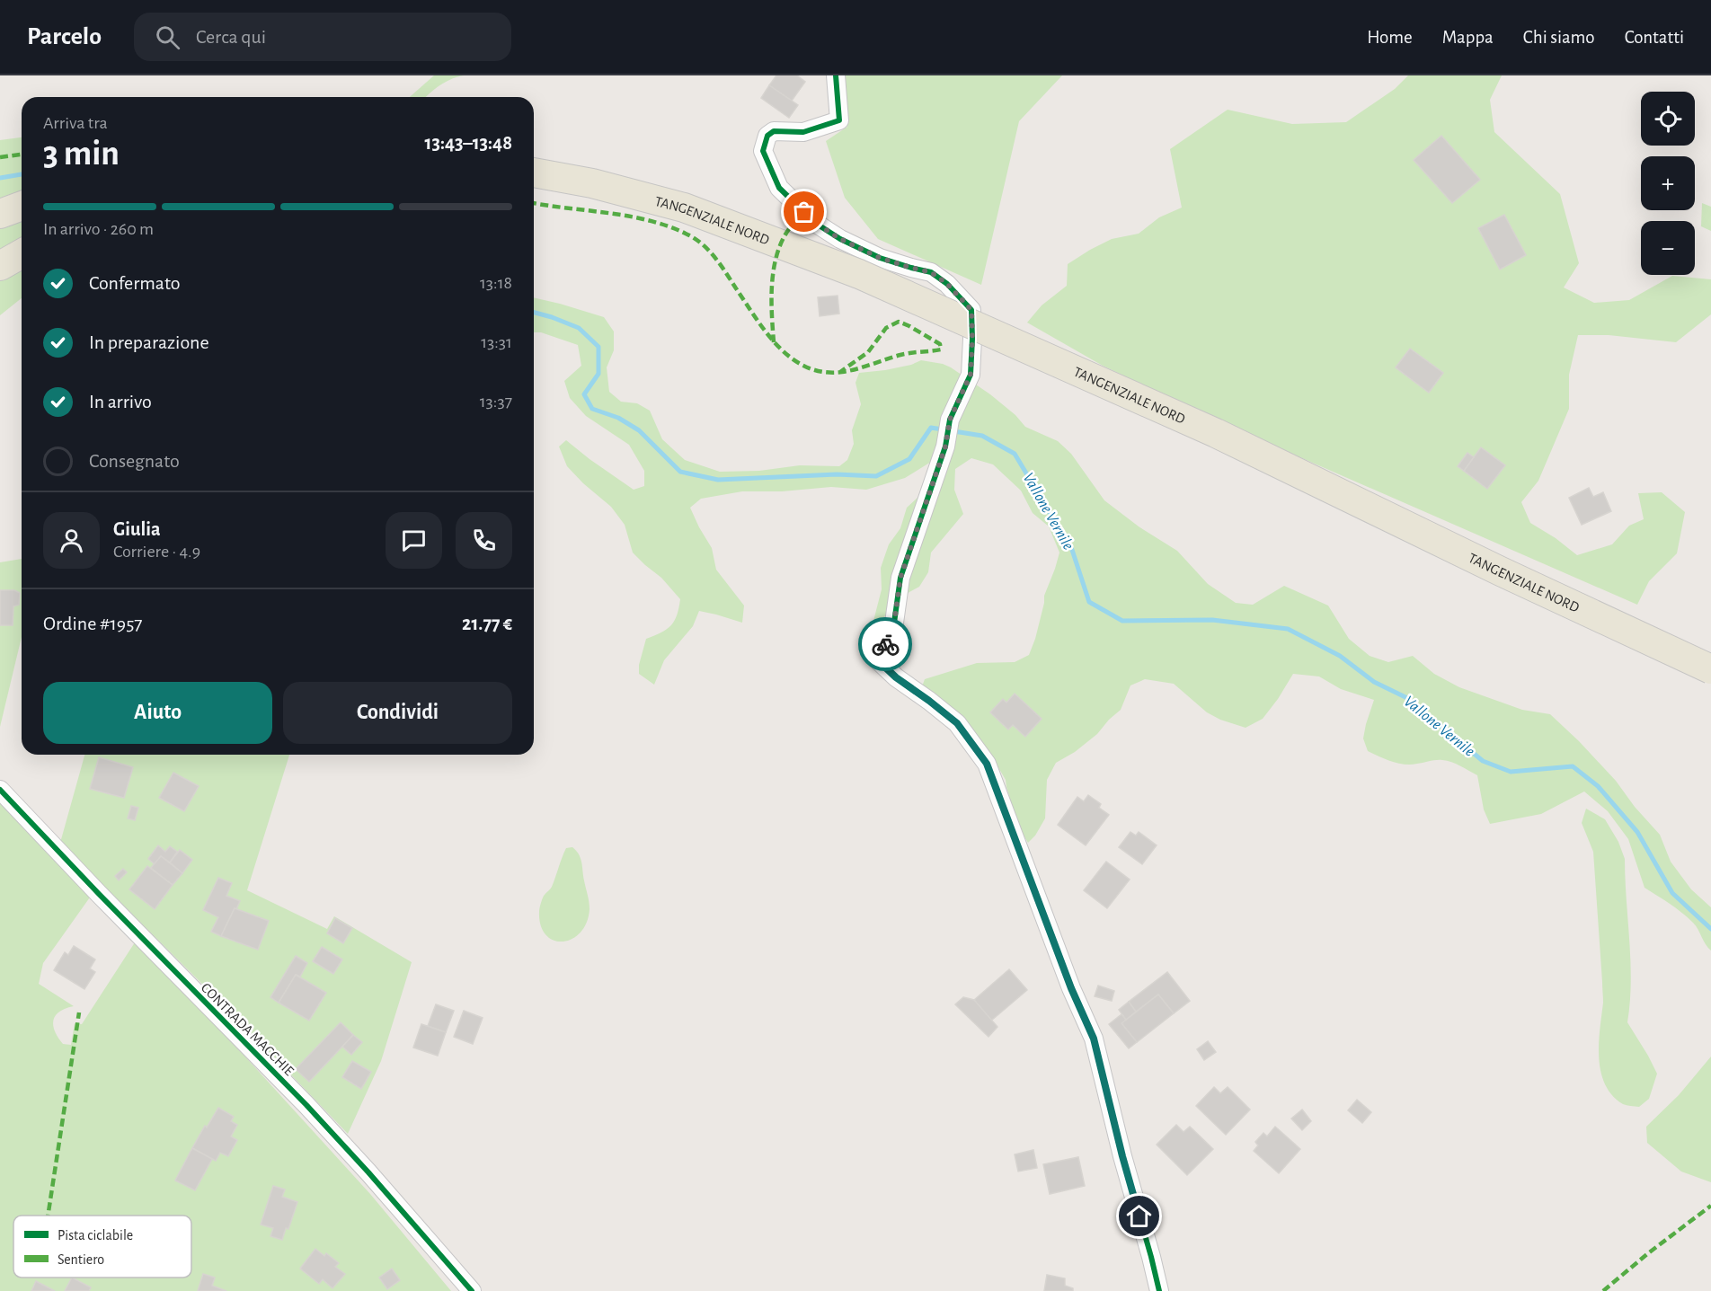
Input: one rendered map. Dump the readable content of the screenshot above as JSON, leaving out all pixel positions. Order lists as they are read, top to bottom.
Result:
{
  "streets": {
    "main road": ["TANGENZIALE NORD"],
    "street": ["CONTRADA MACCHIE"]
  },
  "water": ["Vallone Vernile"],
  "legend": ["Pista ciclabile", "Sentiero"],
  "page": {
    "header": "Parcelo",
    "search": "Cerca qui",
    "nav": [
      "Home",
      "Mappa",
      "Chi siamo",
      "Contatti"
    ],
    "map_buttons": ["+", "−"],
    "heading": ["3 min", "Arriva tra", "13:43–13:48"],
    "panel": [
      "Giulia",
      "Corriere · 4.9",
      "Ordine #1957",
      "21.77 €"
    ],
    "bar": "In arrivo · 260 m",
    "list": [
      ["Confermato", "13:18"],
      ["In preparazione", "13:31"],
      ["In arrivo", "13:37"],
      "Consegnato"
    ],
    "buttons": ["Aiuto", "Condividi"]
  }
}
